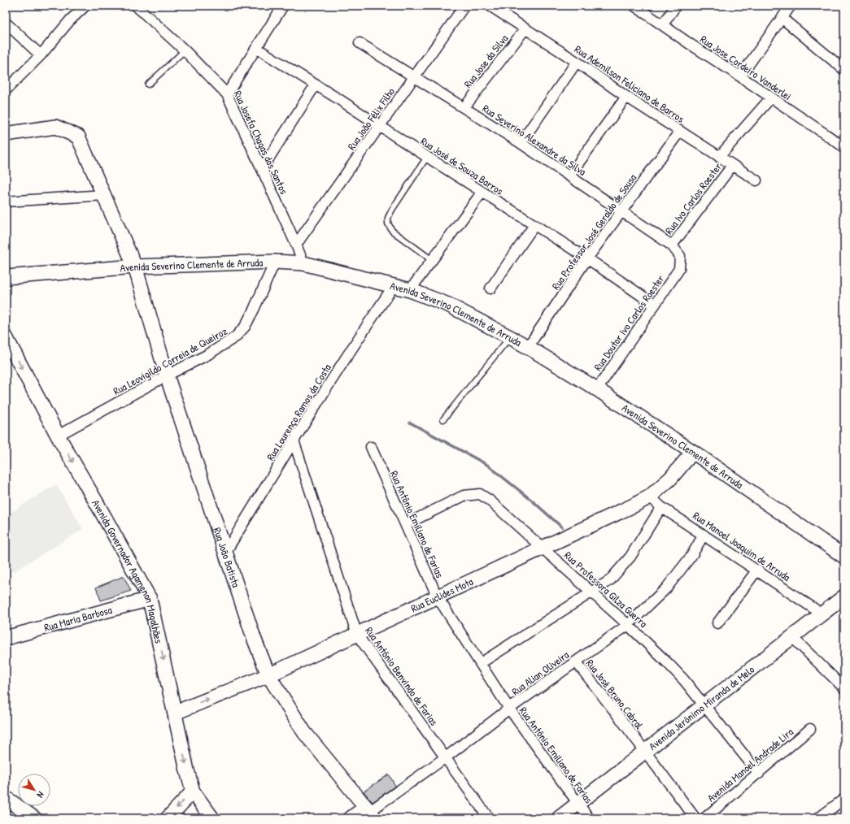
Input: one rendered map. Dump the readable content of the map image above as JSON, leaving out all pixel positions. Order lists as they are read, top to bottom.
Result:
{
  "streets": {
    "main road": [
      "Avenida Severino Clemente de Arruda",
      "Rua João Batista",
      "Avenida Governador Agamenon Magalhães",
      "Rua Euclides Mota",
      "Rua Maria Barbosa",
      "Avenida Jerônimo Miranda de Melo"
    ],
    "street": [
      "Rua Jose da Silva",
      "Rua Jose Cordeiro Vanderlei",
      "Rua Ademilson Feliciano de Barros",
      "Rua João Félix Filho",
      "Rua Severino Alexandre da Silva",
      "Rua Josefa Chagas dos Santos",
      "Rua José de Souza Barros",
      "Rua Ivo Carlos Roester",
      "Rua Professor José Geraldo de Sousa",
      "Rua Doutor Ivo Carlos Roester",
      "Rua Leovigildo Correia de Queiroz",
      "Rua Lourenço Ramos da Costa",
      "Rua Antônio Emiliano de Farias",
      "Rua Manoel Joaquim de Arruda",
      "Rua Professora Gilza Guerra",
      "Rua Alian Oliveira",
      "Rua Antônio Benvindo de Farias",
      "Rua José Bruno Cabral",
      "Avenida Manoel Andrade Lira"
    ]
  },
  "crossings": [
    ["Rua Jose da Silva", "Rua Ademilson Feliciano de Barros"],
    ["Rua Jose da Silva", "Rua Severino Alexandre da Silva"],
    ["Rua Ademilson Feliciano de Barros", "Rua Ivo Carlos Roester"],
    ["Rua Ademilson Feliciano de Barros", "Rua Professor José Geraldo de Sousa"],
    ["Rua João Félix Filho", "Rua Severino Alexandre da Silva"],
    ["Rua João Félix Filho", "Rua Josefa Chagas dos Santos"],
    ["Rua João Félix Filho", "Rua José de Souza Barros"],
    ["Rua Severino Alexandre da Silva", "Rua Ivo Carlos Roester"],
    ["Rua Severino Alexandre da Silva", "Rua Professor José Geraldo de Sousa"],
    ["Rua Severino Alexandre da Silva", "Rua Doutor Ivo Carlos Roester"],
    ["Rua Josefa Chagas dos Santos", "Avenida Severino Clemente de Arruda"],
    ["Rua José de Souza Barros", "Rua Professor José Geraldo de Sousa"],
    ["Rua José de Souza Barros", "Rua Doutor Ivo Carlos Roester"],
    ["Rua Professor José Geraldo de Sousa", "Avenida Severino Clemente de Arruda"],
    ["Avenida Severino Clemente de Arruda", "Rua Doutor Ivo Carlos Roester"],
    ["Avenida Severino Clemente de Arruda", "Rua Leovigildo Correia de Queiroz"],
    ["Avenida Severino Clemente de Arruda", "Rua Lourenço Ramos da Costa"],
    ["Avenida Severino Clemente de Arruda", "Rua João Batista"],
    ["Avenida Severino Clemente de Arruda", "Rua Euclides Mota"],
    ["Rua Leovigildo Correia de Queiroz", "Rua João Batista"],
    ["Rua Leovigildo Correia de Queiroz", "Avenida Governador Agamenon Magalhães"],
    ["Rua Lourenço Ramos da Costa", "Rua João Batista"],
    ["Rua Lourenço Ramos da Costa", "Rua Antônio Benvindo de Farias"],
    ["Rua Antônio Emiliano de Farias", "Rua Professora Gilza Guerra"],
    ["Rua Antônio Emiliano de Farias", "Rua Euclides Mota"],
    ["Rua Antônio Emiliano de Farias", "Rua Alian Oliveira"],
    ["Rua Antônio Emiliano de Farias", "Avenida Jerônimo Miranda de Melo"],
    ["Rua Manoel Joaquim de Arruda", "Rua Euclides Mota"],
    ["Rua Manoel Joaquim de Arruda", "Rua Alian Oliveira"],
    ["Rua Manoel Joaquim de Arruda", "Avenida Jerônimo Miranda de Melo"],
    ["Rua João Batista", "Rua Euclides Mota"],
    ["Rua João Batista", "Rua Alian Oliveira"],
    ["Avenida Governador Agamenon Magalhães", "Rua Euclides Mota"],
    ["Avenida Governador Agamenon Magalhães", "Rua Maria Barbosa"],
    ["Rua Professora Gilza Guerra", "Rua Euclides Mota"],
    ["Rua Professora Gilza Guerra", "Rua Alian Oliveira"],
    ["Rua Professora Gilza Guerra", "Avenida Jerônimo Miranda de Melo"],
    ["Rua Professora Gilza Guerra", "Avenida Manoel Andrade Lira"],
    ["Rua Euclides Mota", "Rua Antônio Benvindo de Farias"],
    ["Rua Alian Oliveira", "Rua Antônio Benvindo de Farias"],
    ["Rua Alian Oliveira", "Rua José Bruno Cabral"],
    ["Rua José Bruno Cabral", "Avenida Jerônimo Miranda de Melo"]
  ],
  "one_way": ["Avenida Governador Agamenon Magalhães"],
  "north": "bottom right"
}
